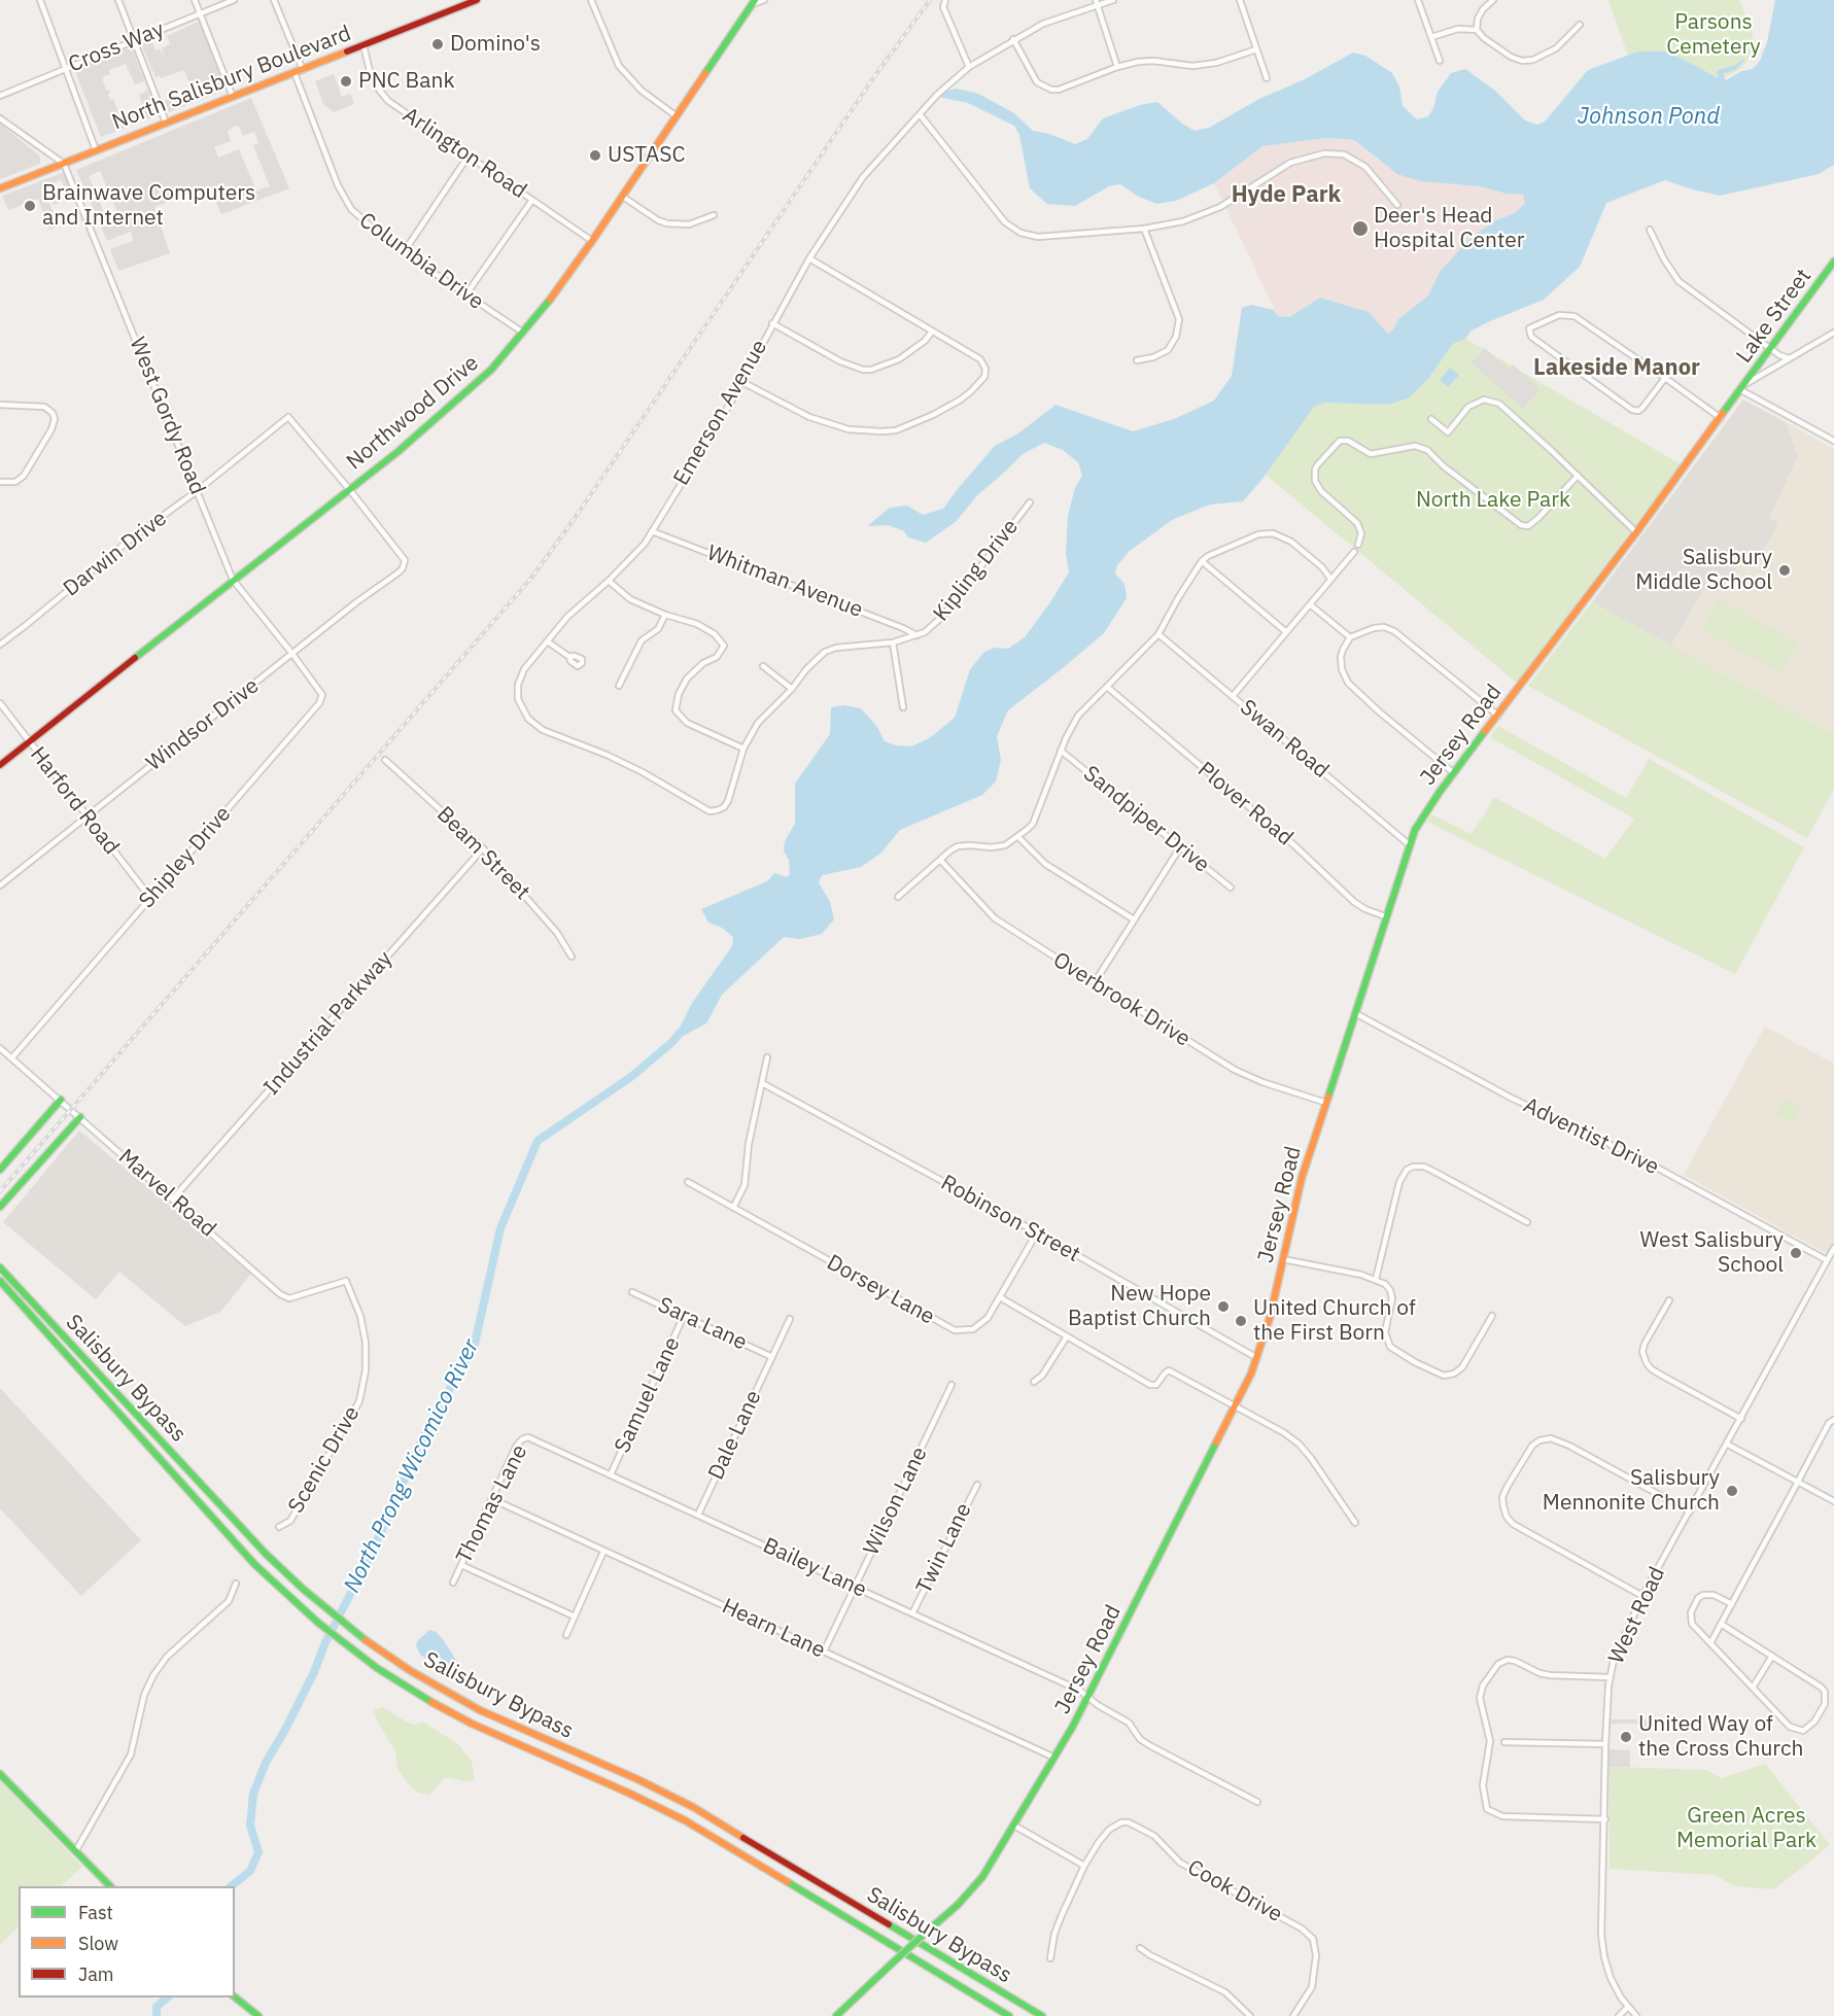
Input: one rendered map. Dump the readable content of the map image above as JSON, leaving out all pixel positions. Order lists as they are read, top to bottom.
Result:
{
  "streets": {
    "main road": [
      "North Salisbury Boulevard",
      "Lake Street",
      "Northwood Drive",
      "Jersey Road",
      "Salisbury Bypass"
    ],
    "street": [
      "Cross Way",
      "Arlington Road",
      "Columbia Drive",
      "Emerson Avenue",
      "West Gordy Road",
      "Darwin Drive",
      "Kipling Drive",
      "Whitman Avenue",
      "Windsor Drive",
      "Swan Road",
      "Harford Road",
      "Plover Road",
      "Sandpiper Drive",
      "Beam Street",
      "Shipley Drive",
      "Overbrook Drive",
      "Industrial Parkway",
      "Adventist Drive",
      "Marvel Road",
      "Robinson Street",
      "Dorsey Lane",
      "Sara Lane",
      "Samuel Lane",
      "Dale Lane",
      "Scenic Drive",
      "Wilson Lane",
      "Thomas Lane",
      "Twin Lane",
      "Bailey Lane",
      "West Road",
      "Hearn Lane",
      "Cook Drive"
    ]
  },
  "crossings": [
    ["North Salisbury Boulevard", "Arlington Road"],
    ["North Salisbury Boulevard", "Columbia Drive"],
    ["North Salisbury Boulevard", "West Gordy Road"],
    ["Arlington Road", "Northwood Drive"],
    ["Columbia Drive", "Northwood Drive"],
    ["Lake Street", "Jersey Road"],
    ["Northwood Drive", "West Gordy Road"],
    ["Northwood Drive", "Darwin Drive"],
    ["Northwood Drive", "Windsor Drive"],
    ["Northwood Drive", "Harford Road"],
    ["Emerson Avenue", "Kipling Drive"],
    ["Emerson Avenue", "Whitman Avenue"],
    ["West Gordy Road", "Darwin Drive"],
    ["West Gordy Road", "Windsor Drive"],
    ["West Gordy Road", "Shipley Drive"],
    ["Darwin Drive", "Windsor Drive"],
    ["Kipling Drive", "Whitman Avenue"],
    ["Windsor Drive", "Harford Road"],
    ["Windsor Drive", "Shipley Drive"],
    ["Jersey Road", "Swan Road"],
    ["Jersey Road", "Plover Road"],
    ["Jersey Road", "Overbrook Drive"],
    ["Jersey Road", "Adventist Drive"],
    ["Jersey Road", "Robinson Street"],
    ["Jersey Road", "Bailey Lane"],
    ["Jersey Road", "Hearn Lane"],
    ["Harford Road", "Shipley Drive"],
    ["Beam Street", "Industrial Parkway"],
    ["Shipley Drive", "Marvel Road"],
    ["Industrial Parkway", "Marvel Road"],
    ["Adventist Drive", "West Road"],
    ["Marvel Road", "Scenic Drive"],
    ["Robinson Street", "Dorsey Lane"],
    ["Sara Lane", "Samuel Lane"],
    ["Sara Lane", "Dale Lane"],
    ["Samuel Lane", "Bailey Lane"],
    ["Dale Lane", "Bailey Lane"],
    ["Wilson Lane", "Bailey Lane"],
    ["Wilson Lane", "Hearn Lane"],
    ["Thomas Lane", "Bailey Lane"],
    ["Thomas Lane", "Hearn Lane"],
    ["Twin Lane", "Bailey Lane"]
  ],
  "districts": ["Hyde Park", "Lakeside Manor"],
  "water": ["Johnson Pond", "North Prong Wicomico River"],
  "parks": ["Parsons Cemetery", "North Lake Park", "Green Acres Memorial Park"],
  "places": [
    "Domino's",
    "PNC Bank",
    "USTASC",
    "Brainwave Computers and Internet",
    "Deer's Head Hospital Center",
    "Salisbury Middle School",
    "West Salisbury School",
    "New Hope Baptist Church",
    "United Church of the First Born",
    "Salisbury Mennonite Church",
    "United Way of the Cross Church"
  ],
  "legend": ["Fast", "Slow", "Jam"]
}
